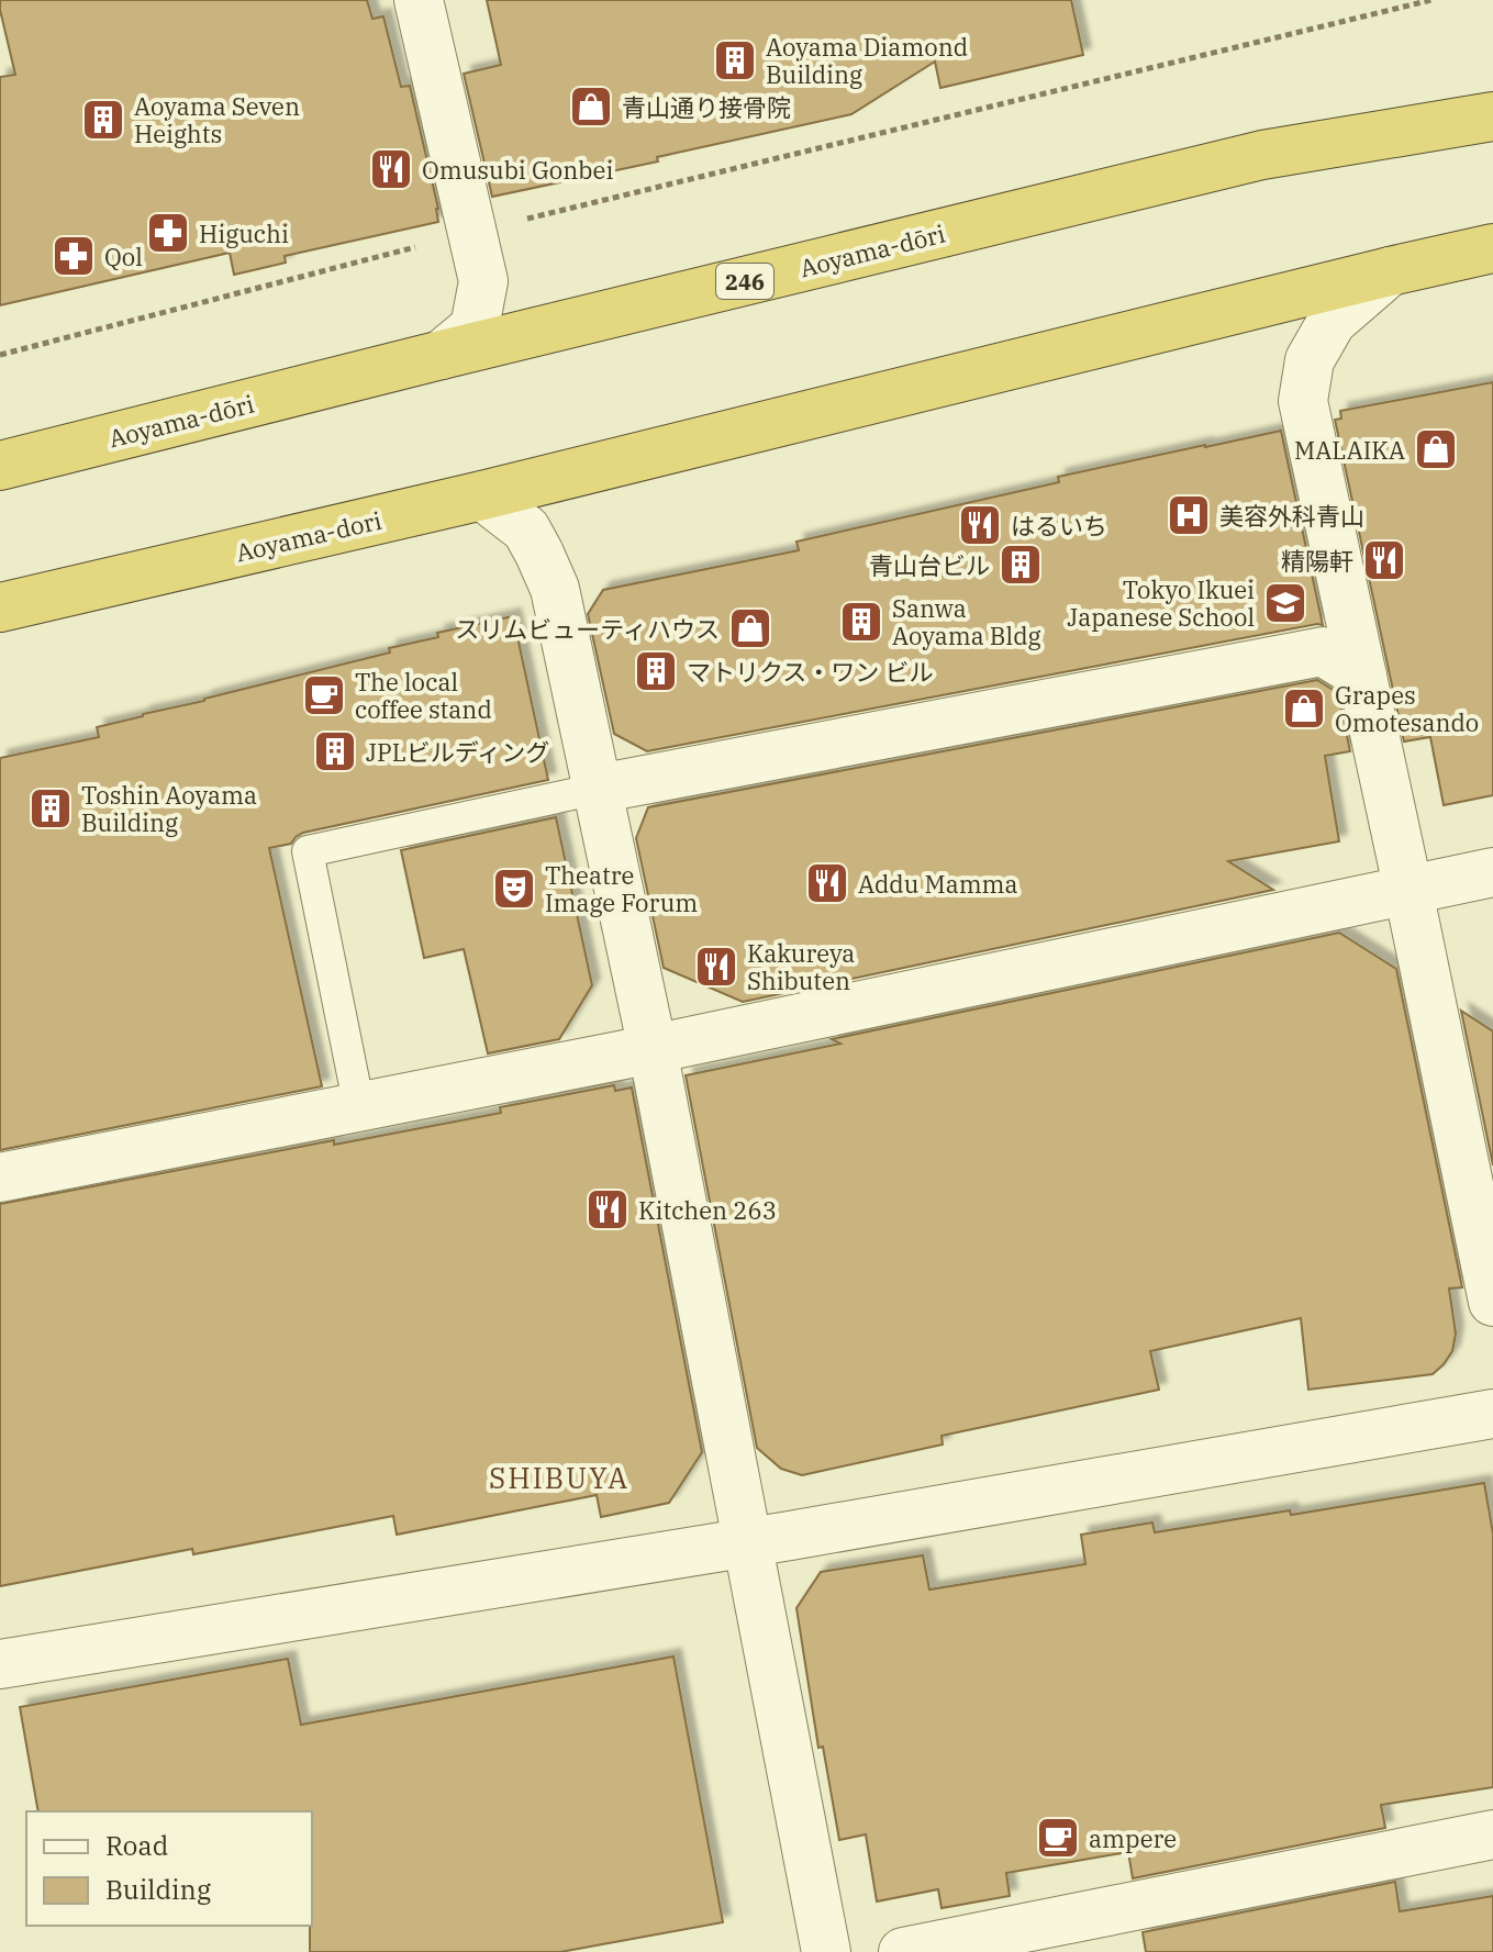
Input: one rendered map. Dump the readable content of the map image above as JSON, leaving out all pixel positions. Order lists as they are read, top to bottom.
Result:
{
  "streets": {
    "highway": ["Aoyama-dōri", "246", "Aoyama-dori"]
  },
  "districts": ["SHIBUYA"],
  "places": {
    "building": [
      "Aoyama Diamond Building",
      "Aoyama Seven Heights",
      "青山台ビル",
      "Sanwa Aoyama Bldg",
      "マトリクス・ワン ビル",
      "JPLビルディング",
      "Toshin Aoyama Building"
    ],
    "shop": [
      "青山通り接骨院",
      "MALAIKA",
      "スリムビューティハウス",
      "Grapes Omotesando"
    ],
    "restaurant": [
      "Omusubi Gonbei",
      "はるいち",
      "精陽軒",
      "Addu Mamma",
      "Kakureya Shibuten",
      "Kitchen 263"
    ],
    "pharmacy": ["Higuchi", "Qol"],
    "hospital": ["美容外科青山"],
    "school or university": ["Tokyo Ikuei Japanese School"],
    "cafe": ["The local coffee stand", "ampere"],
    "theatre": ["Theatre Image Forum"]
  },
  "legend": ["Road", "Building"]
}
